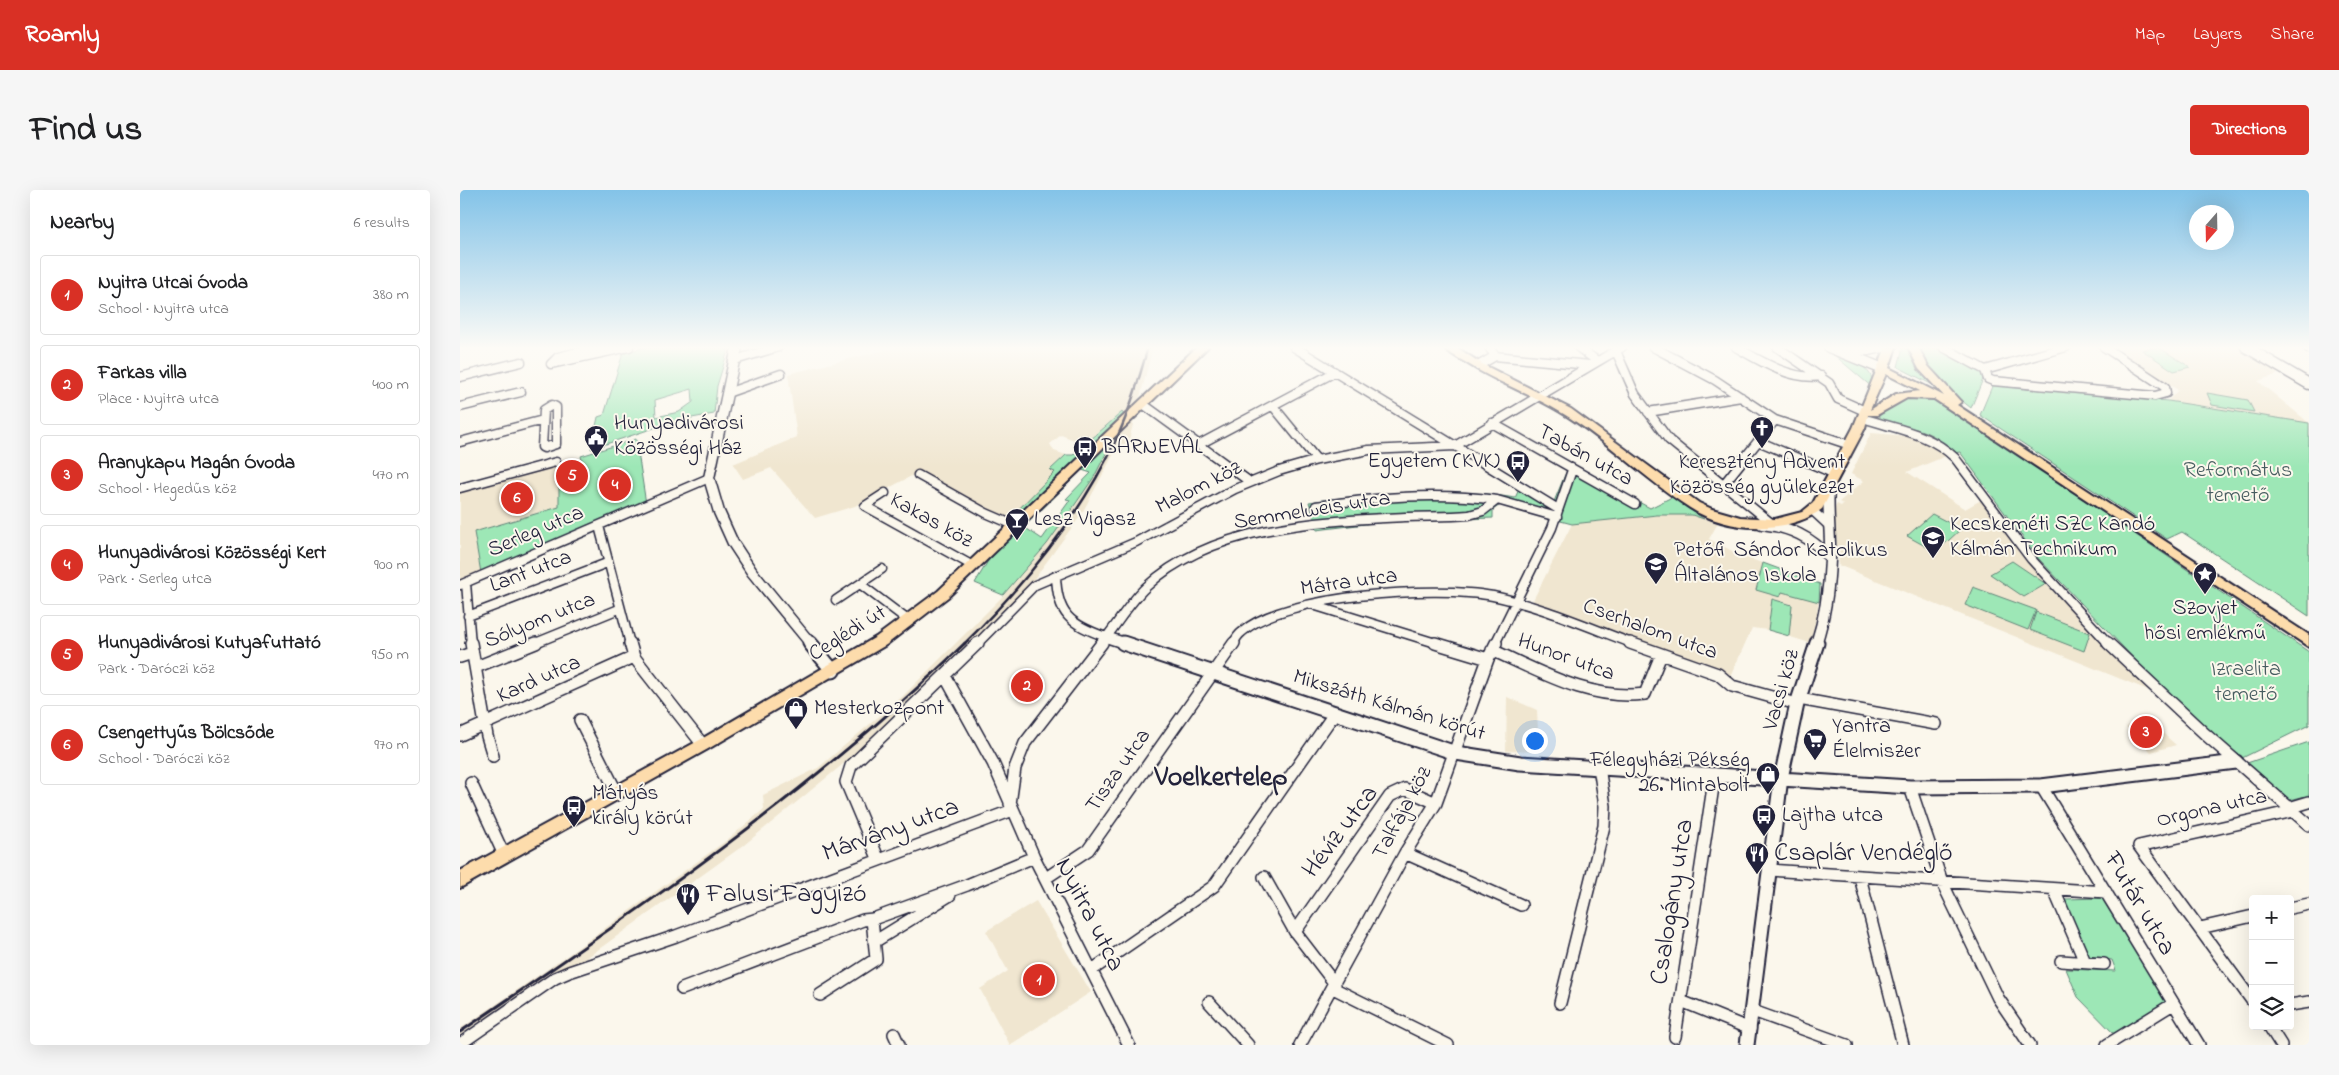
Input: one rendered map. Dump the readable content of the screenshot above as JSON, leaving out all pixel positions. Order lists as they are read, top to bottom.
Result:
{
  "streets": {
    "main road": ["Ceglédi út"],
    "street": [
      "Tabán utca",
      "Malom köz",
      "Semmelweis utca",
      "Kakas köz",
      "Serleg utca",
      "Lant utca",
      "Mátra utca",
      "Sólyom utca",
      "Cserhalom utca",
      "Hunor utca",
      "Kard utca",
      "Vacsi köz",
      "Mikszáth Kálmán körút",
      "Tisza utca",
      "Orgona utca",
      "Talfája köz",
      "Márvány utca",
      "Hévíz utca",
      "Csalogány utca",
      "Futár utca",
      "Nyitra utca"
    ]
  },
  "crossings": [
    ["Tabán utca", "Talfája köz"],
    ["Malom köz", "Mikszáth Kálmán körút"],
    ["Malom köz", "Márvány utca"],
    ["Malom köz", "Nyitra utca"],
    ["Semmelweis utca", "Mikszáth Kálmán körút"],
    ["Semmelweis utca", "Talfája köz"],
    ["Semmelweis utca", "Nyitra utca"],
    ["Kakas köz", "Ceglédi út"],
    ["Mátra utca", "Cserhalom utca"],
    ["Mátra utca", "Mikszáth Kálmán körút"],
    ["Mátra utca", "Tisza utca"],
    ["Mátra utca", "Talfája köz"],
    ["Cserhalom utca", "Hunor utca"],
    ["Cserhalom utca", "Vacsi köz"],
    ["Cserhalom utca", "Talfája köz"],
    ["Hunor utca", "Talfája köz"],
    ["Vacsi köz", "Mikszáth Kálmán körút"],
    ["Mikszáth Kálmán körút", "Tisza utca"],
    ["Mikszáth Kálmán körút", "Talfája köz"],
    ["Mikszáth Kálmán körút", "Csalogány utca"],
    ["Mikszáth Kálmán körút", "Futár utca"],
    ["Mikszáth Kálmán körút", "Nyitra utca"],
    ["Tisza utca", "Nyitra utca"],
    ["Talfája köz", "Hévíz utca"],
    ["Márvány utca", "Nyitra utca"]
  ],
  "districts": ["Voelkertelep"],
  "parks": ["Református temető", "Izraelita temető"],
  "places": {
    "church": ["Keresztény Advent Közösség gyülekezet"],
    "public building": ["Hunyadivárosi Közösségi Ház"],
    "bus stop": [
      "BARNEVÁL",
      "Egyetem (KVK)",
      "Mátyás király körút",
      "Lajtha utca"
    ],
    "bar": ["Lesz Vigasz"],
    "school or university": ["Kecskeméti SZC Kandó Kálmán Technikum", "Petőfi Sándor Katolikus Általános Iskola"],
    "place": ["Szovjet hősi emlékmű"],
    "shop": ["Mesterkozpont", "Félegyházi Pékség 26. Mintabolt"],
    "supermarket": ["Yantra Élelmiszer"],
    "restaurant": ["Csaplár Vendéglő", "Falusi Fagyizó"]
  },
  "north": "bottom",
  "page": {
    "header": "Roamly",
    "nav": ["Map", "Layers", "Share"],
    "title": "Find us",
    "buttons": "Directions",
    "heading": ["Nearby", "6 results"],
    "list": [
      {
        "mark": "1",
        "name": "Nyitra Utcai Óvoda",
        "note": "School · Nyitra utca",
        "value": "380 m"
      },
      {
        "mark": "2",
        "name": "Farkas villa",
        "note": "Place · Nyitra utca",
        "value": "400 m"
      },
      {
        "mark": "3",
        "name": "Aranykapu Magán Óvoda",
        "note": "School · Hegedűs köz",
        "value": "470 m"
      },
      {
        "mark": "4",
        "name": "Hunyadivárosi Közösségi Kert",
        "note": "Park · Serleg utca",
        "value": "900 m"
      },
      {
        "mark": "5",
        "name": "Hunyadivárosi Kutyafuttató",
        "note": "Park · Daróczi köz",
        "value": "950 m"
      },
      {
        "mark": "6",
        "name": "Csengettyűs Bölcsőde",
        "note": "School · Daróczi köz",
        "value": "970 m"
      }
    ],
    "pins": [
      "5",
      "4",
      "6",
      "2",
      "3",
      "1"
    ],
    "map_buttons": ["+", "−"]
  }
}
